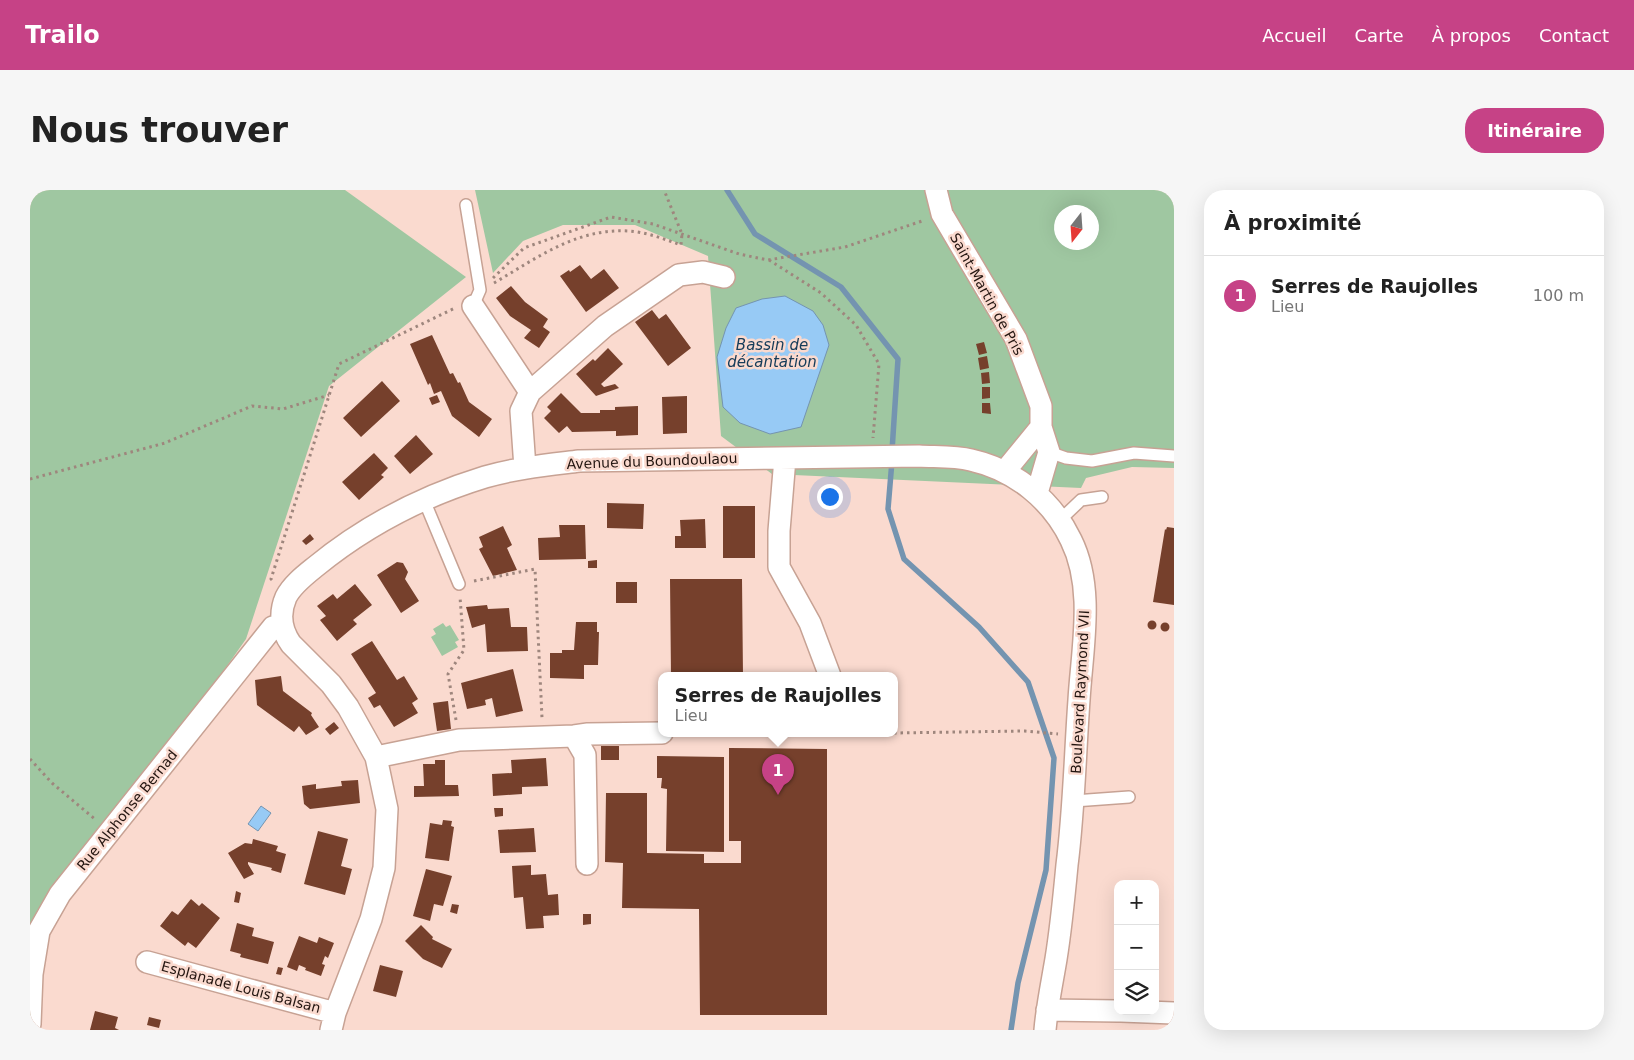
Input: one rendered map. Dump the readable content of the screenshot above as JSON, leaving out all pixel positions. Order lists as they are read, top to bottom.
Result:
{
  "streets": {
    "street": [
      "Saint-Martin de Pris",
      "Avenue du Boundoulaou",
      "Boulevard Raymond VII",
      "Rue Alphonse Bernad",
      "Esplanade Louis Balsan"
    ]
  },
  "crossings": [
    ["Avenue du Boundoulaou", "Boulevard Raymond VII"]
  ],
  "water": ["Bassin de décantation"],
  "north": "bottom",
  "page": {
    "header": "Trailo",
    "nav": [
      "Accueil",
      "Carte",
      "À propos",
      "Contact"
    ],
    "buttons": "Itinéraire",
    "title": "Nous trouver",
    "heading": "À proximité",
    "list": [
      {
        "mark": "1",
        "name": "Serres de Raujolles",
        "note": "Lieu",
        "value": "100 m"
      }
    ],
    "popup": ["Serres de Raujolles", "Lieu"],
    "pins": "1",
    "map_buttons": ["+", "−"]
  }
}
